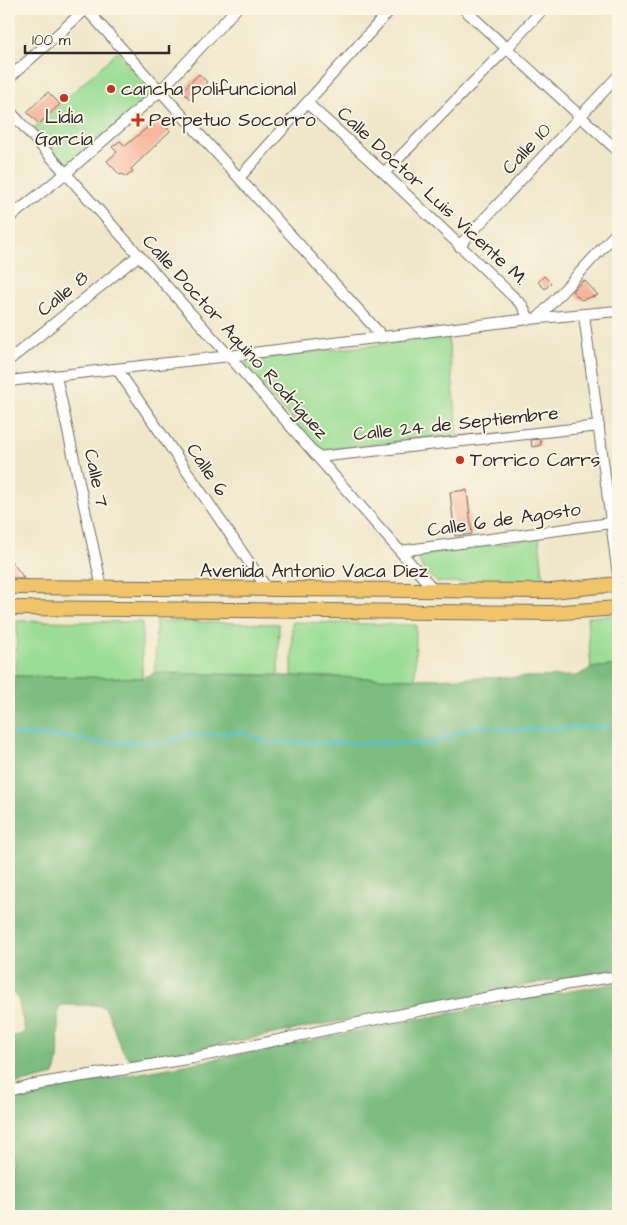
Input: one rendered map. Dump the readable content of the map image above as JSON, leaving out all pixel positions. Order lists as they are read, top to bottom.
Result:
{
  "streets": {
    "highway": ["Avenida Antonio Vaca Diez"],
    "street": [
      "Calle 10",
      "Calle Doctor Luis Vicente M.",
      "Calle 8",
      "Calle Doctor Aquino Rodríguez",
      "Calle 24 de Septiembre",
      "Calle 6",
      "Calle 7",
      "Calle 6 de Agosto"
    ]
  },
  "crossings": [
    ["Calle 10", "Calle Doctor Luis Vicente M."],
    ["Calle 8", "Calle Doctor Aquino Rodríguez"],
    ["Calle Doctor Aquino Rodríguez", "Calle 24 de Septiembre"],
    ["Calle Doctor Aquino Rodríguez", "Calle 6 de Agosto"],
    ["Calle Doctor Aquino Rodríguez", "Avenida Antonio Vaca Diez"],
    ["Calle 6", "Avenida Antonio Vaca Diez"],
    ["Calle 7", "Avenida Antonio Vaca Diez"]
  ],
  "places": {
    "other": ["cancha polifuncional", "Lidia García", "Torrico Carrs"],
    "health": ["Perpetuo Socorro"]
  },
  "scale_bar": "100 m"
}
